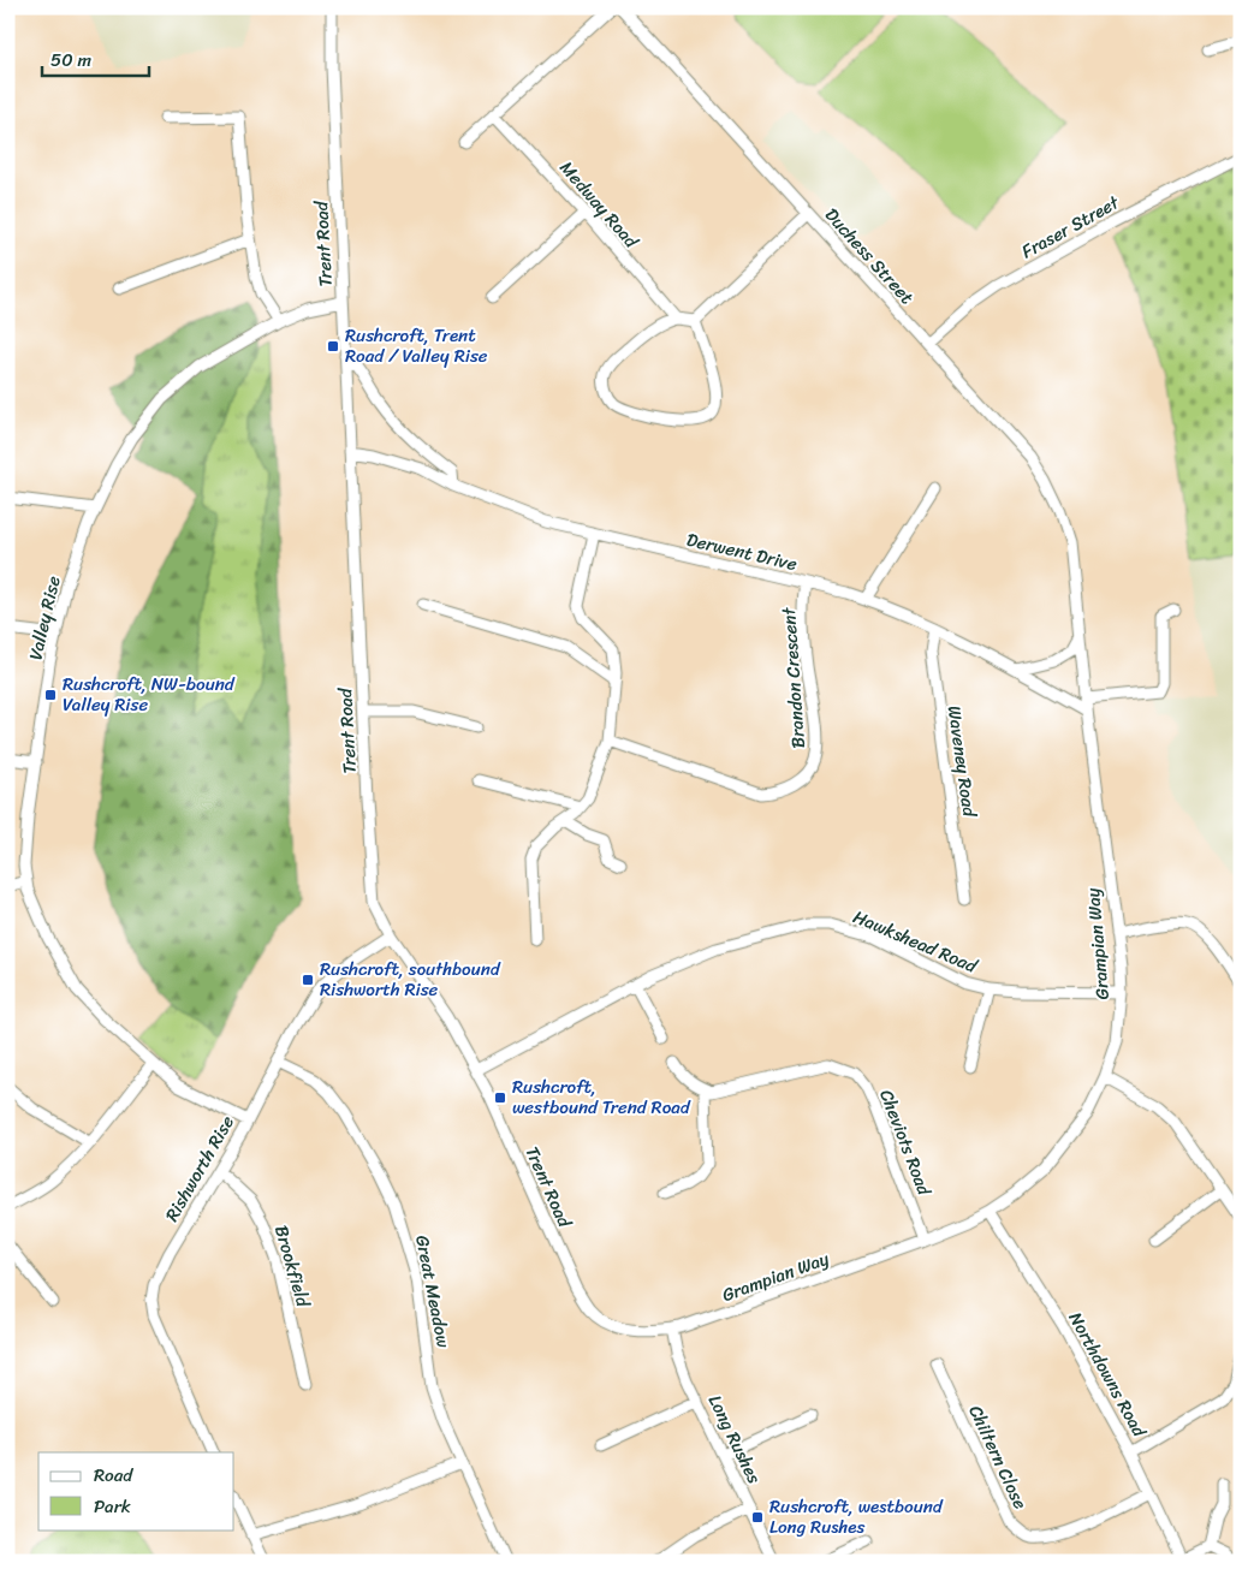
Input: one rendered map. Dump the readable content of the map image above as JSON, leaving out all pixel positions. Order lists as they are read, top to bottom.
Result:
{
  "streets": {
    "street": [
      "Medway Road",
      "Fraser Street",
      "Trent Road",
      "Duchess Street",
      "Derwent Drive",
      "Valley Rise",
      "Brandon Crescent",
      "Waveney Road",
      "Hawkshead Road",
      "Grampian Way",
      "Cheviots Road",
      "Rishworth Rise",
      "Brookfield",
      "Great Meadow",
      "Northdowns Road",
      "Long Rushes",
      "Chiltern Close"
    ]
  },
  "crossings": [
    ["Fraser Street", "Duchess Street"],
    ["Trent Road", "Derwent Drive"],
    ["Trent Road", "Valley Rise"],
    ["Trent Road", "Hawkshead Road"],
    ["Trent Road", "Grampian Way"],
    ["Trent Road", "Rishworth Rise"],
    ["Trent Road", "Long Rushes"],
    ["Duchess Street", "Grampian Way"],
    ["Derwent Drive", "Brandon Crescent"],
    ["Derwent Drive", "Waveney Road"],
    ["Derwent Drive", "Grampian Way"],
    ["Valley Rise", "Rishworth Rise"],
    ["Hawkshead Road", "Grampian Way"],
    ["Grampian Way", "Cheviots Road"],
    ["Grampian Way", "Northdowns Road"],
    ["Grampian Way", "Long Rushes"],
    ["Rishworth Rise", "Brookfield"],
    ["Rishworth Rise", "Great Meadow"],
    ["Northdowns Road", "Chiltern Close"]
  ],
  "places": {
    "transit": [
      "Rushcroft, Trent Road / Valley Rise",
      "Rushcroft, NW-bound Valley Rise",
      "Rushcroft, southbound Rishworth Rise",
      "Rushcroft, westbound Trend Road",
      "Rushcroft, westbound Long Rushes"
    ]
  },
  "legend": ["Road", "Park"],
  "scale_bar": "50 m"
}
